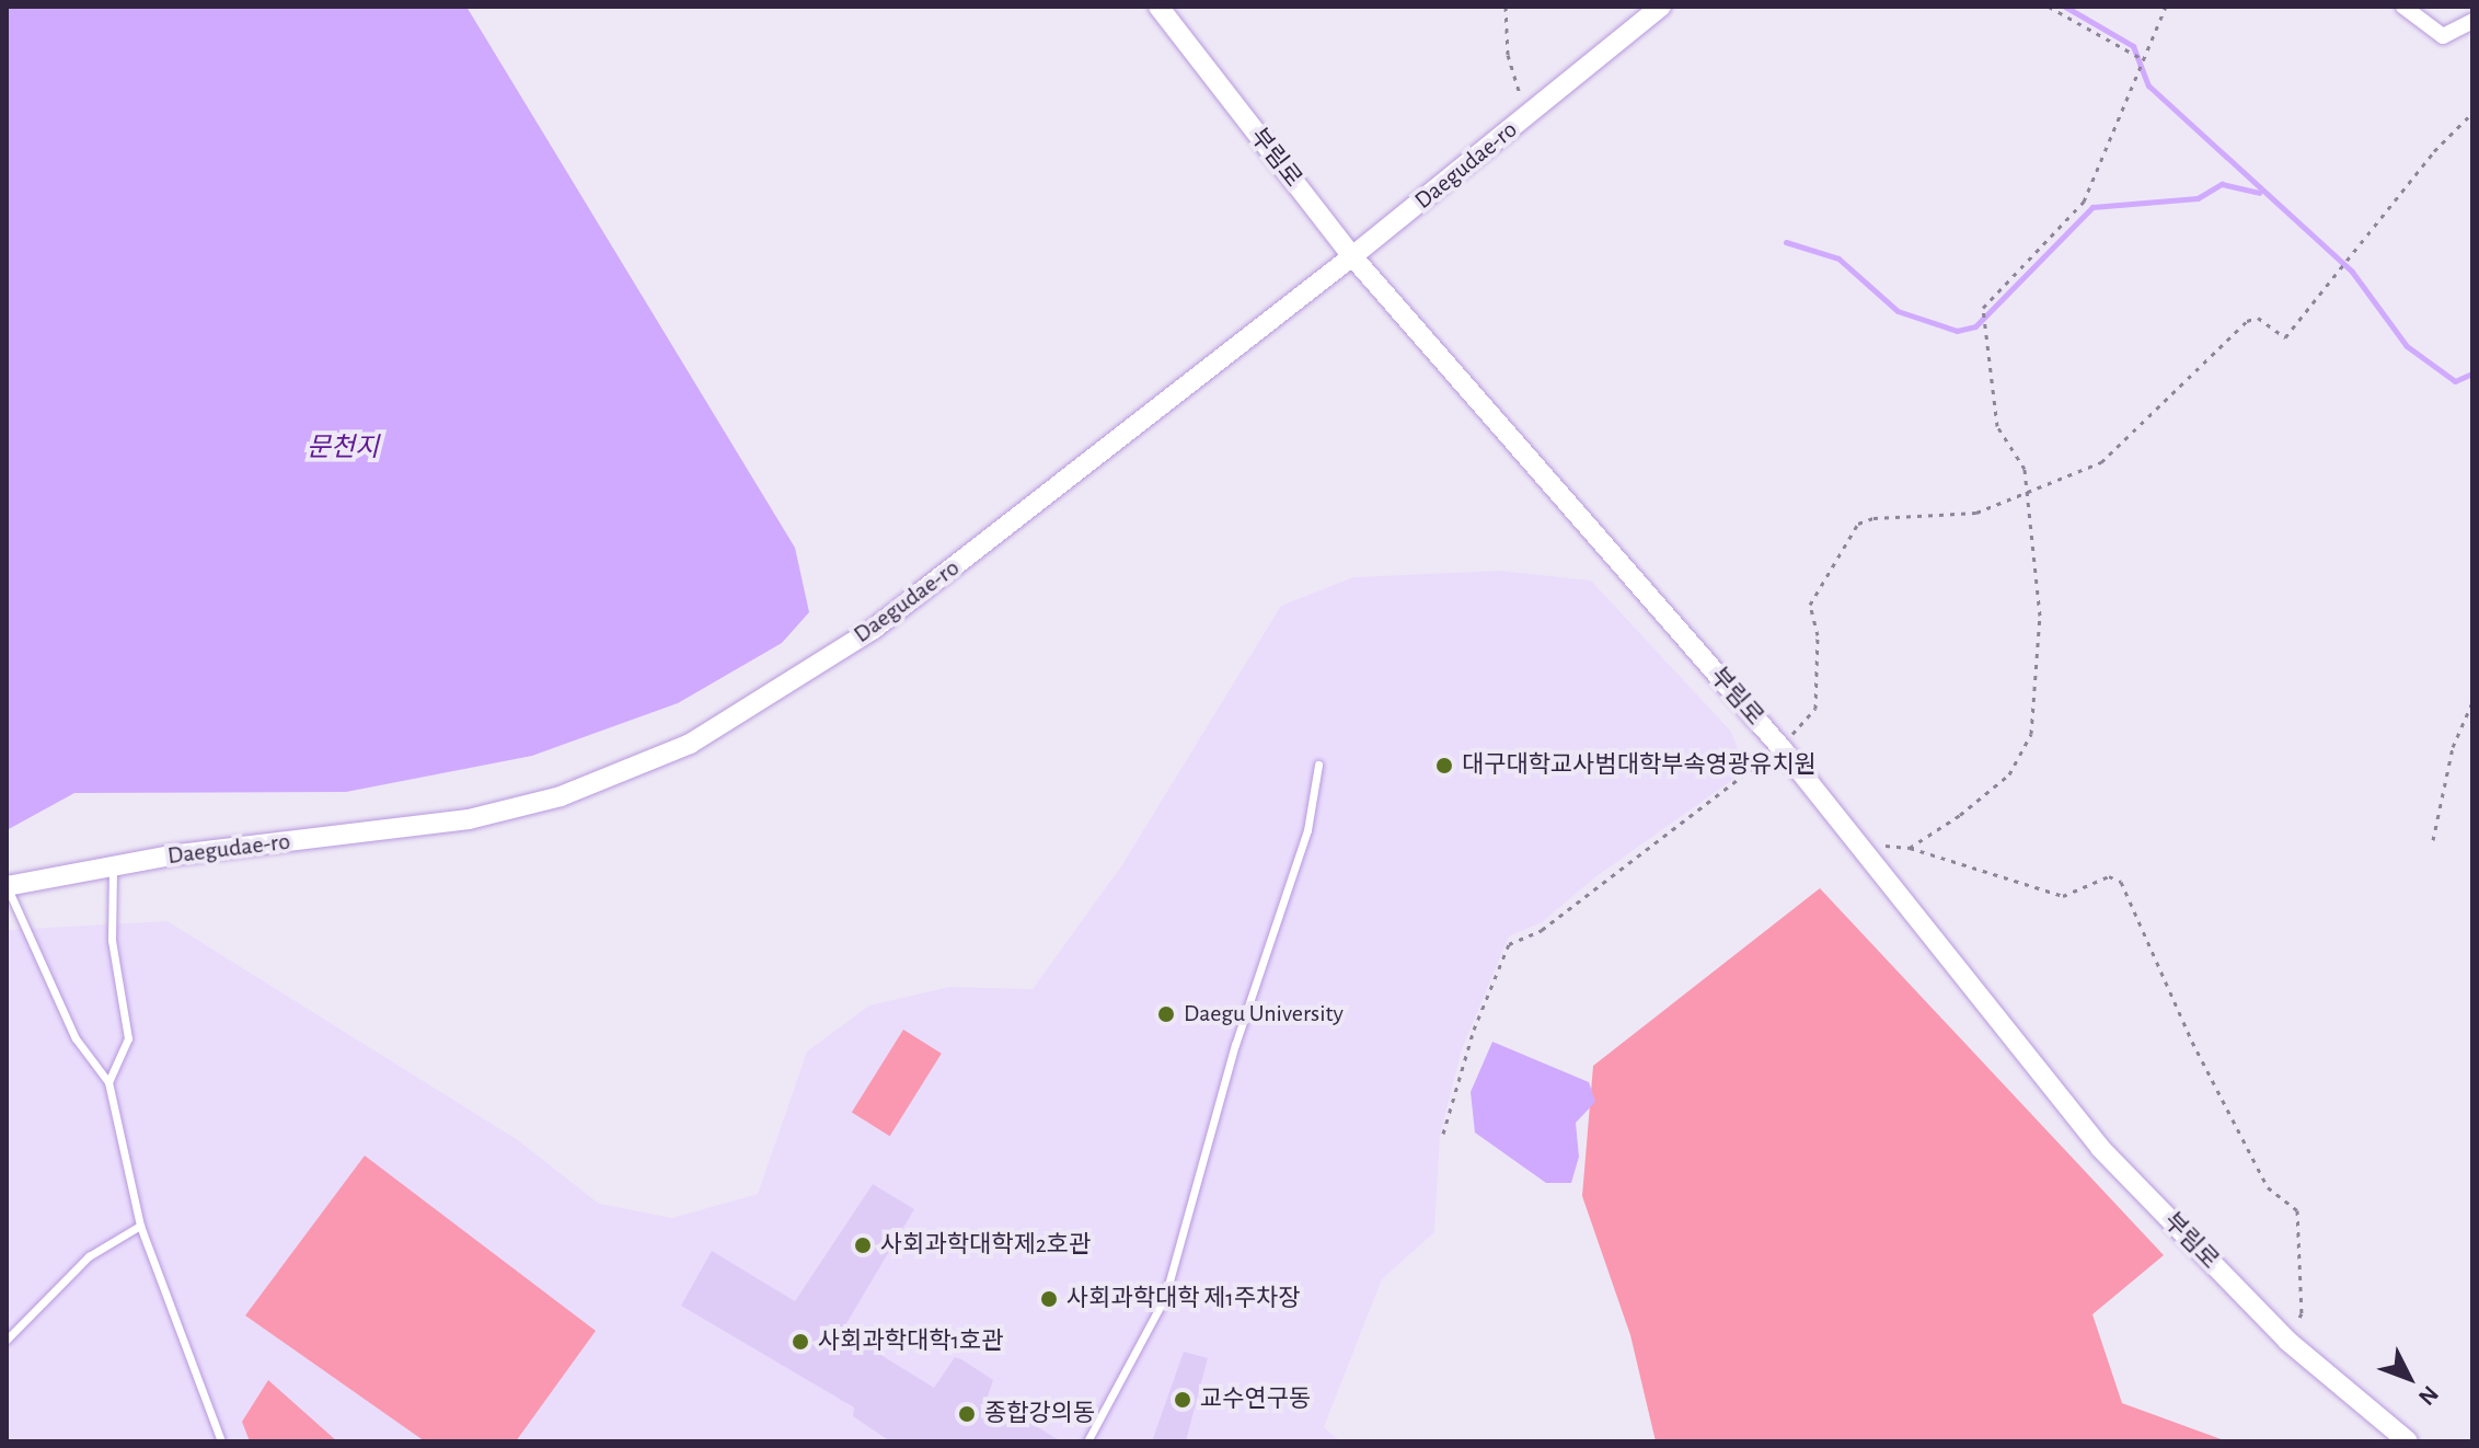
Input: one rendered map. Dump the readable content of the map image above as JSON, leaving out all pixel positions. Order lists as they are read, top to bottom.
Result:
{
  "streets": {
    "street": ["부림로", "Daegudae-ro"]
  },
  "crossings": [
    ["부림로", "Daegudae-ro"]
  ],
  "water": ["문천지"],
  "places": [
    "대구대학교사범대학부속영광유치원",
    "Daegu University",
    "사회과학대학제2호관",
    "사회과학대학 제1주차장",
    "사회과학대학1호관",
    "교수연구동",
    "종합강의동"
  ],
  "north": "bottom right"
}
